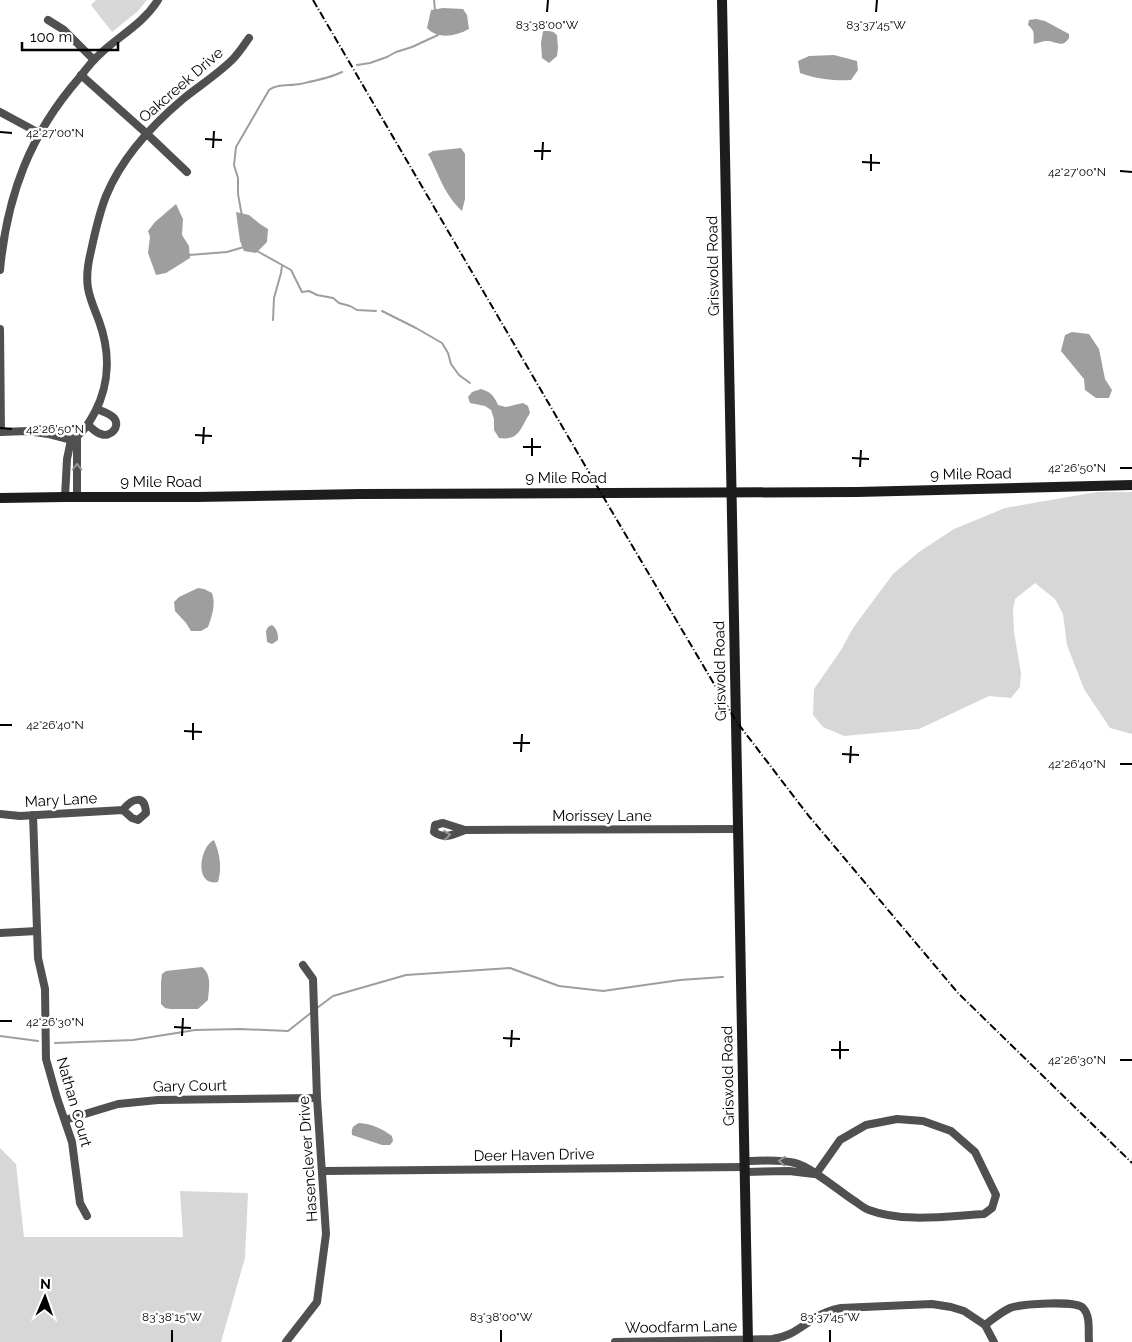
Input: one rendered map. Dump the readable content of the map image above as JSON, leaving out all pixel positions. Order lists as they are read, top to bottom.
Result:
{
  "streets": {
    "street": [
      "Oakcreek Drive",
      "Griswold Road",
      "9 Mile Road",
      "Mary Lane",
      "Morissey Lane",
      "Gary Court",
      "Nathan Court",
      "Deer Haven Drive",
      "Hasenclever Drive",
      "Woodfarm Lane"
    ]
  },
  "crossings": [
    ["Griswold Road", "9 Mile Road"],
    ["Griswold Road", "Morissey Lane"],
    ["Griswold Road", "Deer Haven Drive"],
    ["Griswold Road", "Woodfarm Lane"],
    ["Mary Lane", "Nathan Court"],
    ["Gary Court", "Nathan Court"],
    ["Gary Court", "Hasenclever Drive"],
    ["Deer Haven Drive", "Hasenclever Drive"]
  ],
  "scale_bar": "100 m",
  "north": "top",
  "coordinates": [
    "83°38'00\"W",
    "83°37'45\"W",
    "42°27'00\"N",
    "42°26'50\"N",
    "42°26'40\"N",
    "42°26'30\"N",
    "83°38'15\"W"
  ]
}
